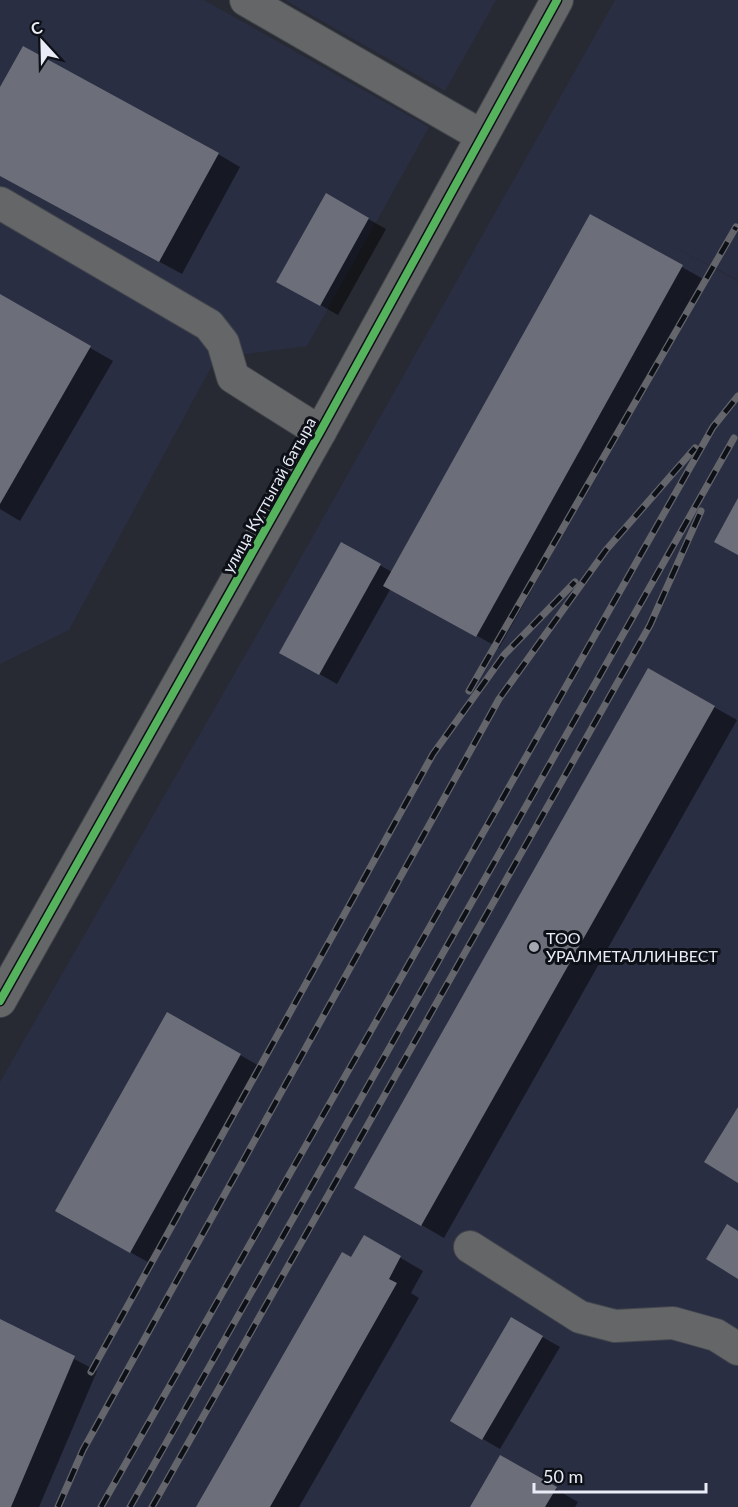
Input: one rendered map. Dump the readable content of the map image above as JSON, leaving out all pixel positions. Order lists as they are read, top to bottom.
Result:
{
  "streets": {
    "street": ["улица Куттыгай батыра"]
  },
  "places": ["ТОО УРАЛМЕТАЛЛИНВЕСТ"],
  "scale_bar": "50 m",
  "north": "top"
}
